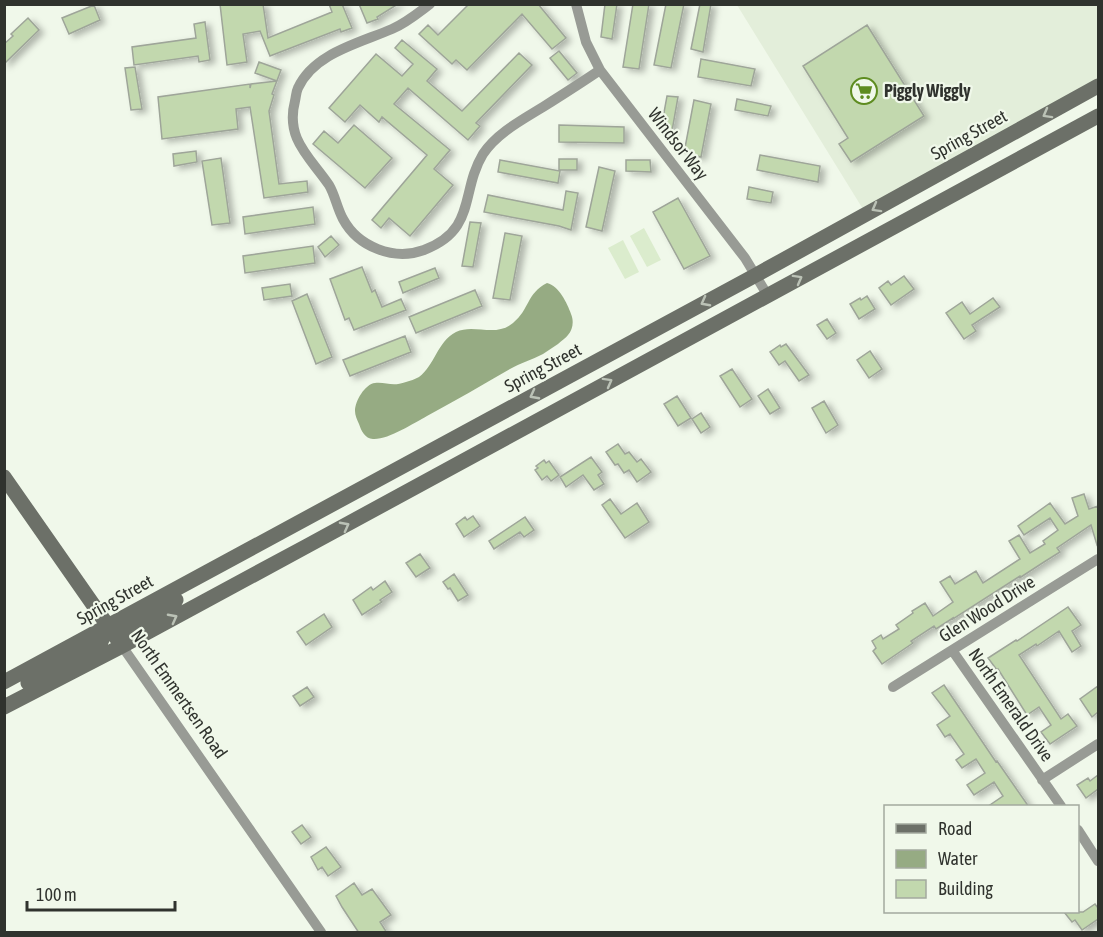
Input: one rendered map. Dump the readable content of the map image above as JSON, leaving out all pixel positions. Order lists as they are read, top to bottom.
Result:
{
  "streets": {
    "main road": ["Spring Street", "North Emmertsen Road"],
    "street": ["Windsor Way", "Glen Wood Drive", "North Emerald Drive"]
  },
  "crossings": [
    ["Spring Street", "Windsor Way"],
    ["Spring Street", "North Emmertsen Road"],
    ["Glen Wood Drive", "North Emerald Drive"]
  ],
  "places": {
    "supermarket": ["Piggly Wiggly"]
  },
  "legend": ["Road", "Water", "Building"],
  "scale_bar": "100 m"
}
